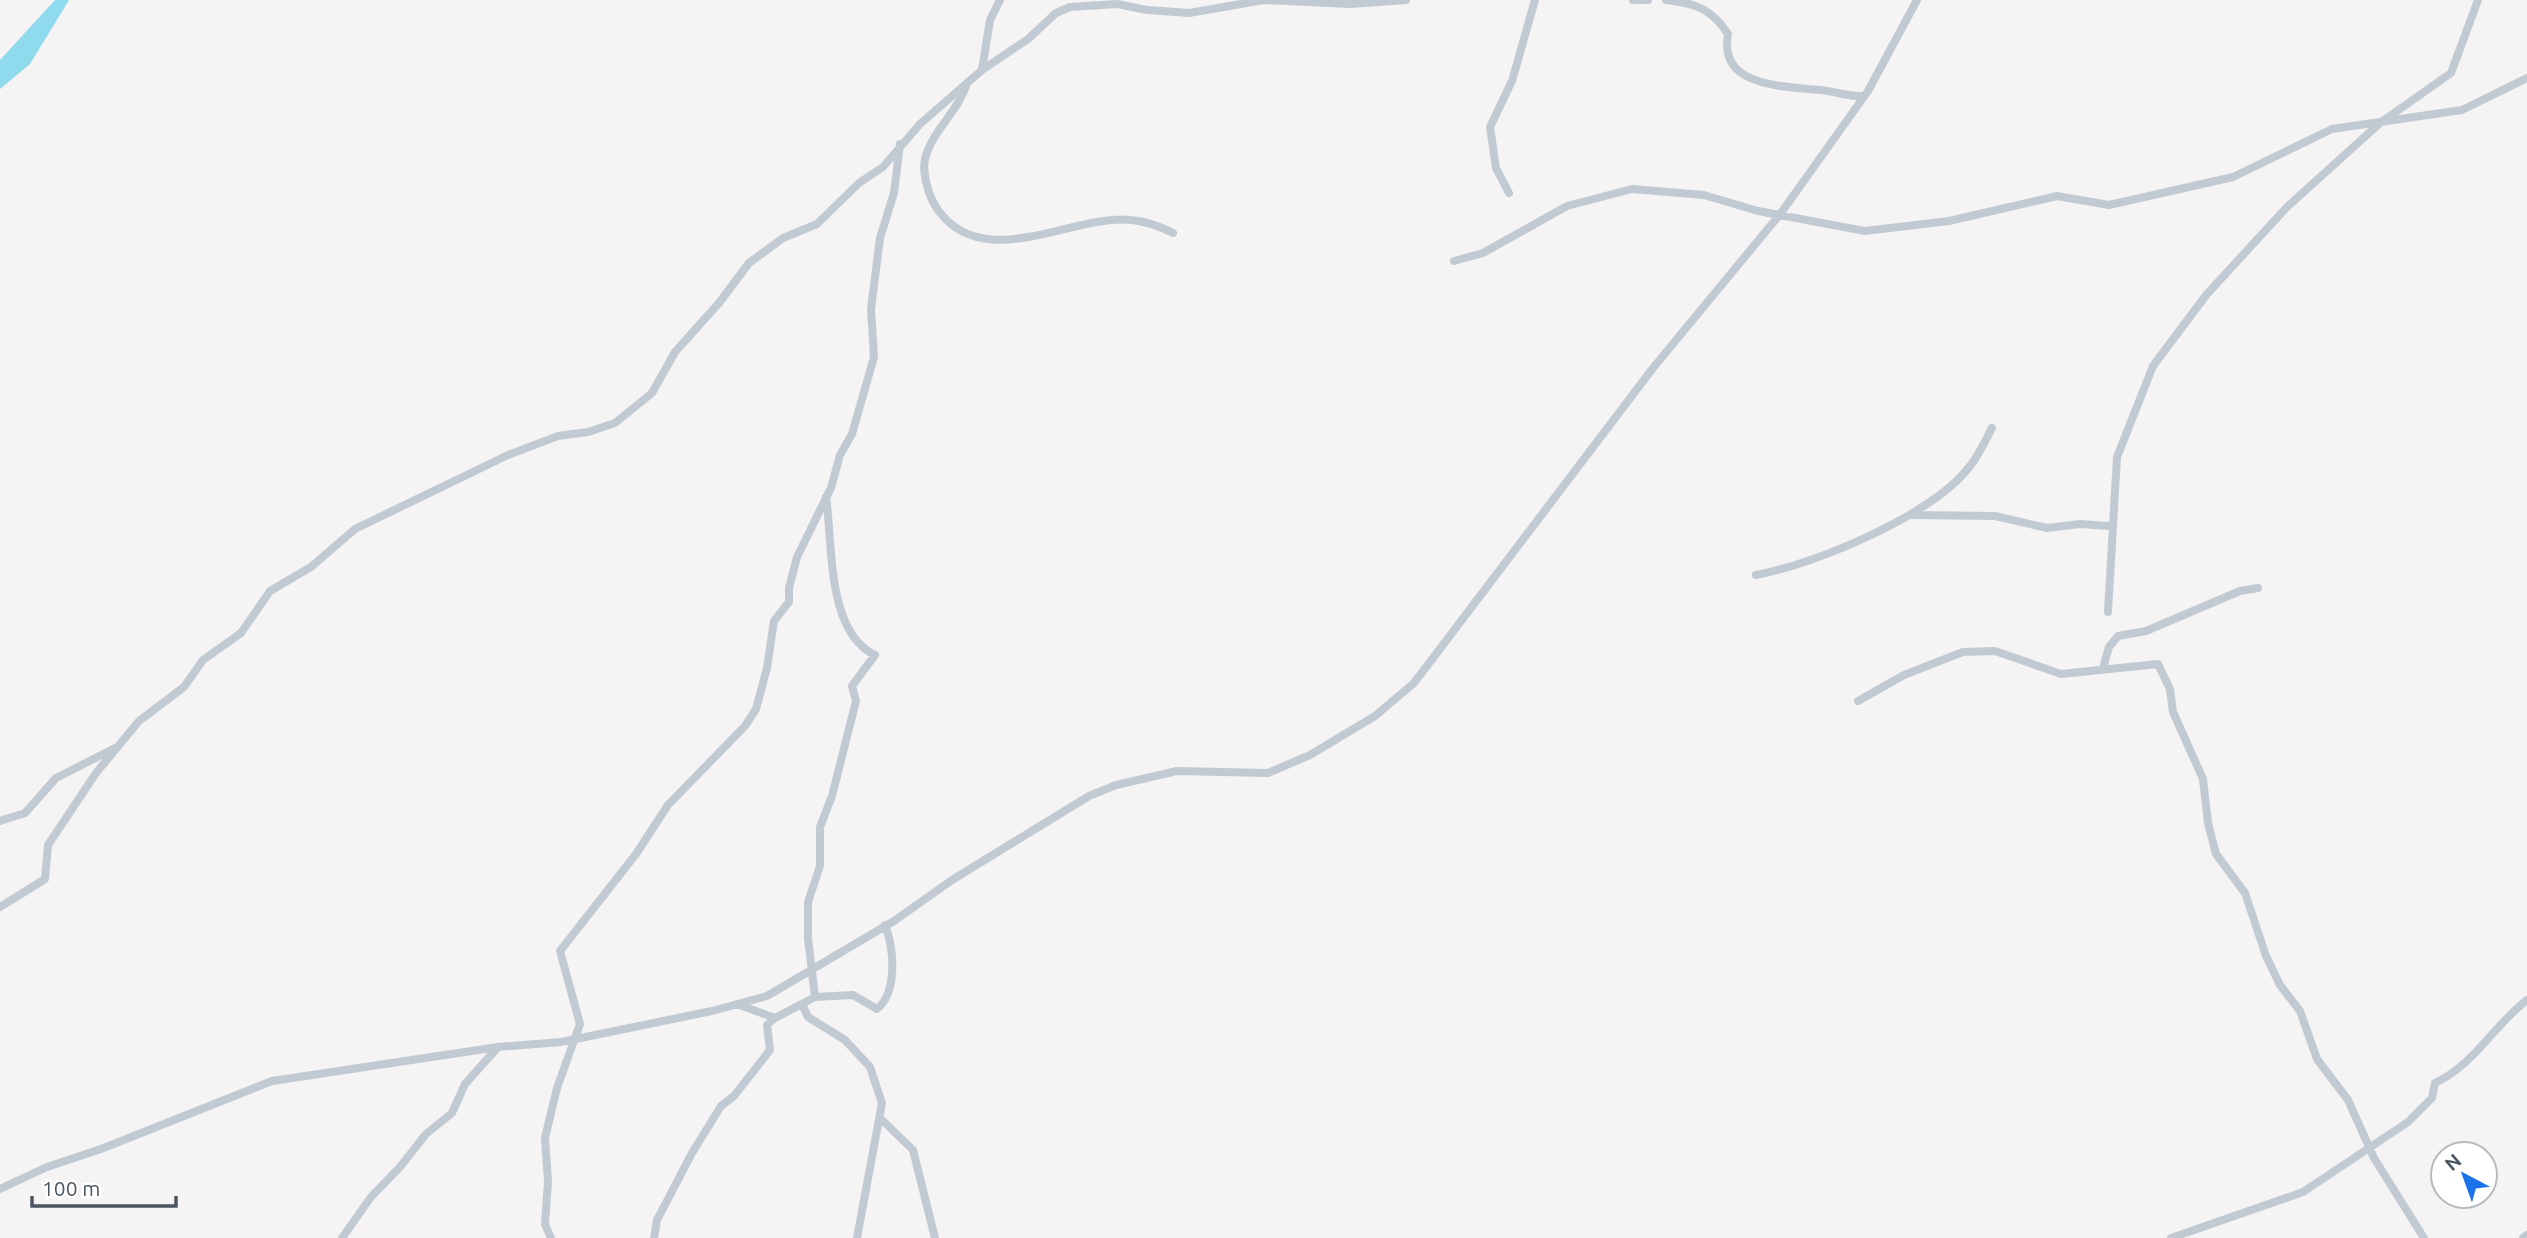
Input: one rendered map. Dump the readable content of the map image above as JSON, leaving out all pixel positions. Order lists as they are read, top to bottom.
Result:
{
  "scale_bar": "100 m",
  "north": "top left"
}
